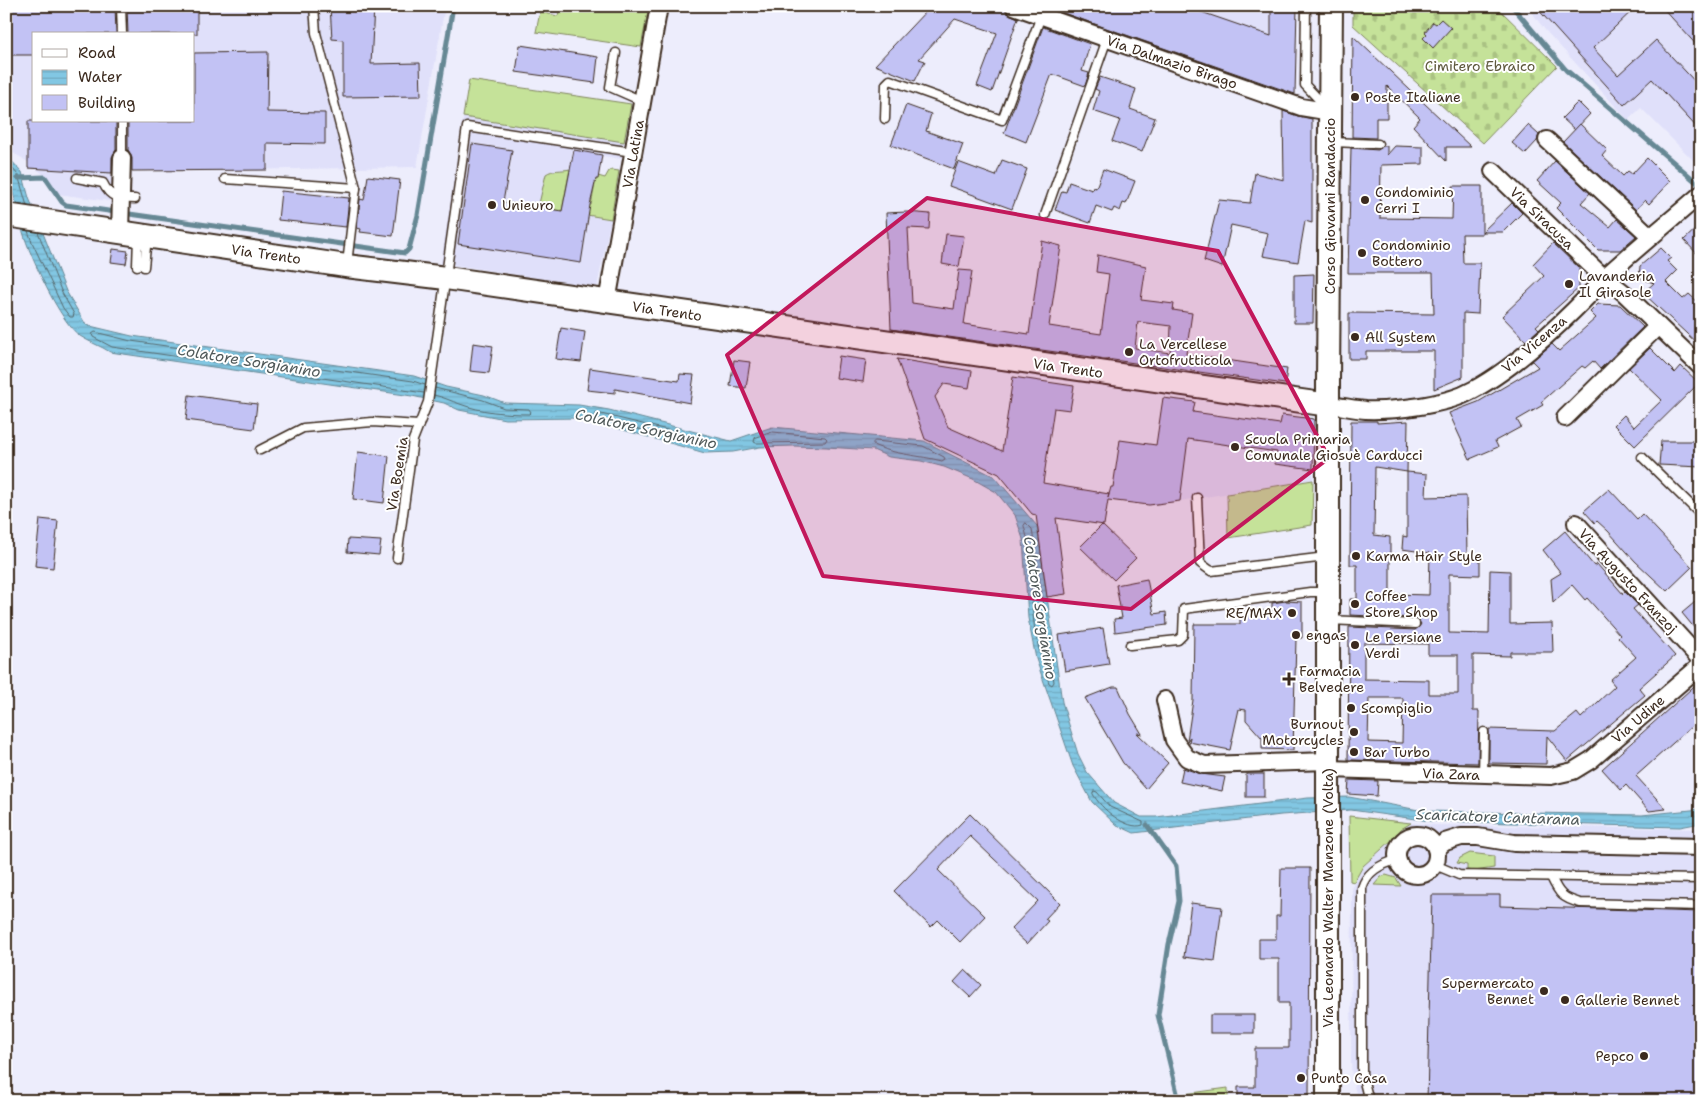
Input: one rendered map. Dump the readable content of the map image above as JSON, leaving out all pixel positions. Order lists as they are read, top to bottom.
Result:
{
  "streets": {
    "street": [
      "Via Dalmazio Birago",
      "Via Latina",
      "Corso Giovanni Randaccio",
      "Via Siracusa",
      "Via Trento",
      "Via Vicenza",
      "Via Augusto Franzoj",
      "Via Udine",
      "Via Zara",
      "Via Leonardo Walter Manzone (Volta)"
    ],
    "lane": ["Via Boemia"]
  },
  "crossings": [
    ["Via Dalmazio Birago", "Corso Giovanni Randaccio"],
    ["Via Latina", "Via Trento"],
    ["Via Latina", "Via Boemia"],
    ["Corso Giovanni Randaccio", "Via Trento"],
    ["Corso Giovanni Randaccio", "Via Vicenza"],
    ["Corso Giovanni Randaccio", "Via Leonardo Walter Manzone (Volta)"],
    ["Via Siracusa", "Via Vicenza"],
    ["Via Trento", "Via Vicenza"],
    ["Via Trento", "Via Boemia"],
    ["Via Trento", "Via Leonardo Walter Manzone (Volta)"],
    ["Via Vicenza", "Via Leonardo Walter Manzone (Volta)"],
    ["Via Udine", "Via Zara"],
    ["Via Zara", "Via Leonardo Walter Manzone (Volta)"]
  ],
  "water": ["Colatore Sorgianino", "Scaricatore Cantarana"],
  "parks": ["Cimitero Ebraico"],
  "places": {
    "other": [
      "Poste Italiane",
      "Condominio Cerri I",
      "Unieuro",
      "Condominio Bottero",
      "Lavanderia Il Girasole",
      "All System",
      "La Vercellese Ortofrutticola",
      "Scuola Primaria Comunale Giosuè Carducci",
      "Karma Hair Style",
      "Coffee Store Shop",
      "RE/MAX",
      "engas",
      "Le Persiane Verdi",
      "Scompiglio",
      "Burnout Motorcycles",
      "Bar Turbo",
      "Supermercato Bennet",
      "Gallerie Bennet",
      "Pepco",
      "Punto Casa"
    ],
    "health": ["Farmacia Belvedere"]
  },
  "legend": ["Road", "Water", "Building"]
}
